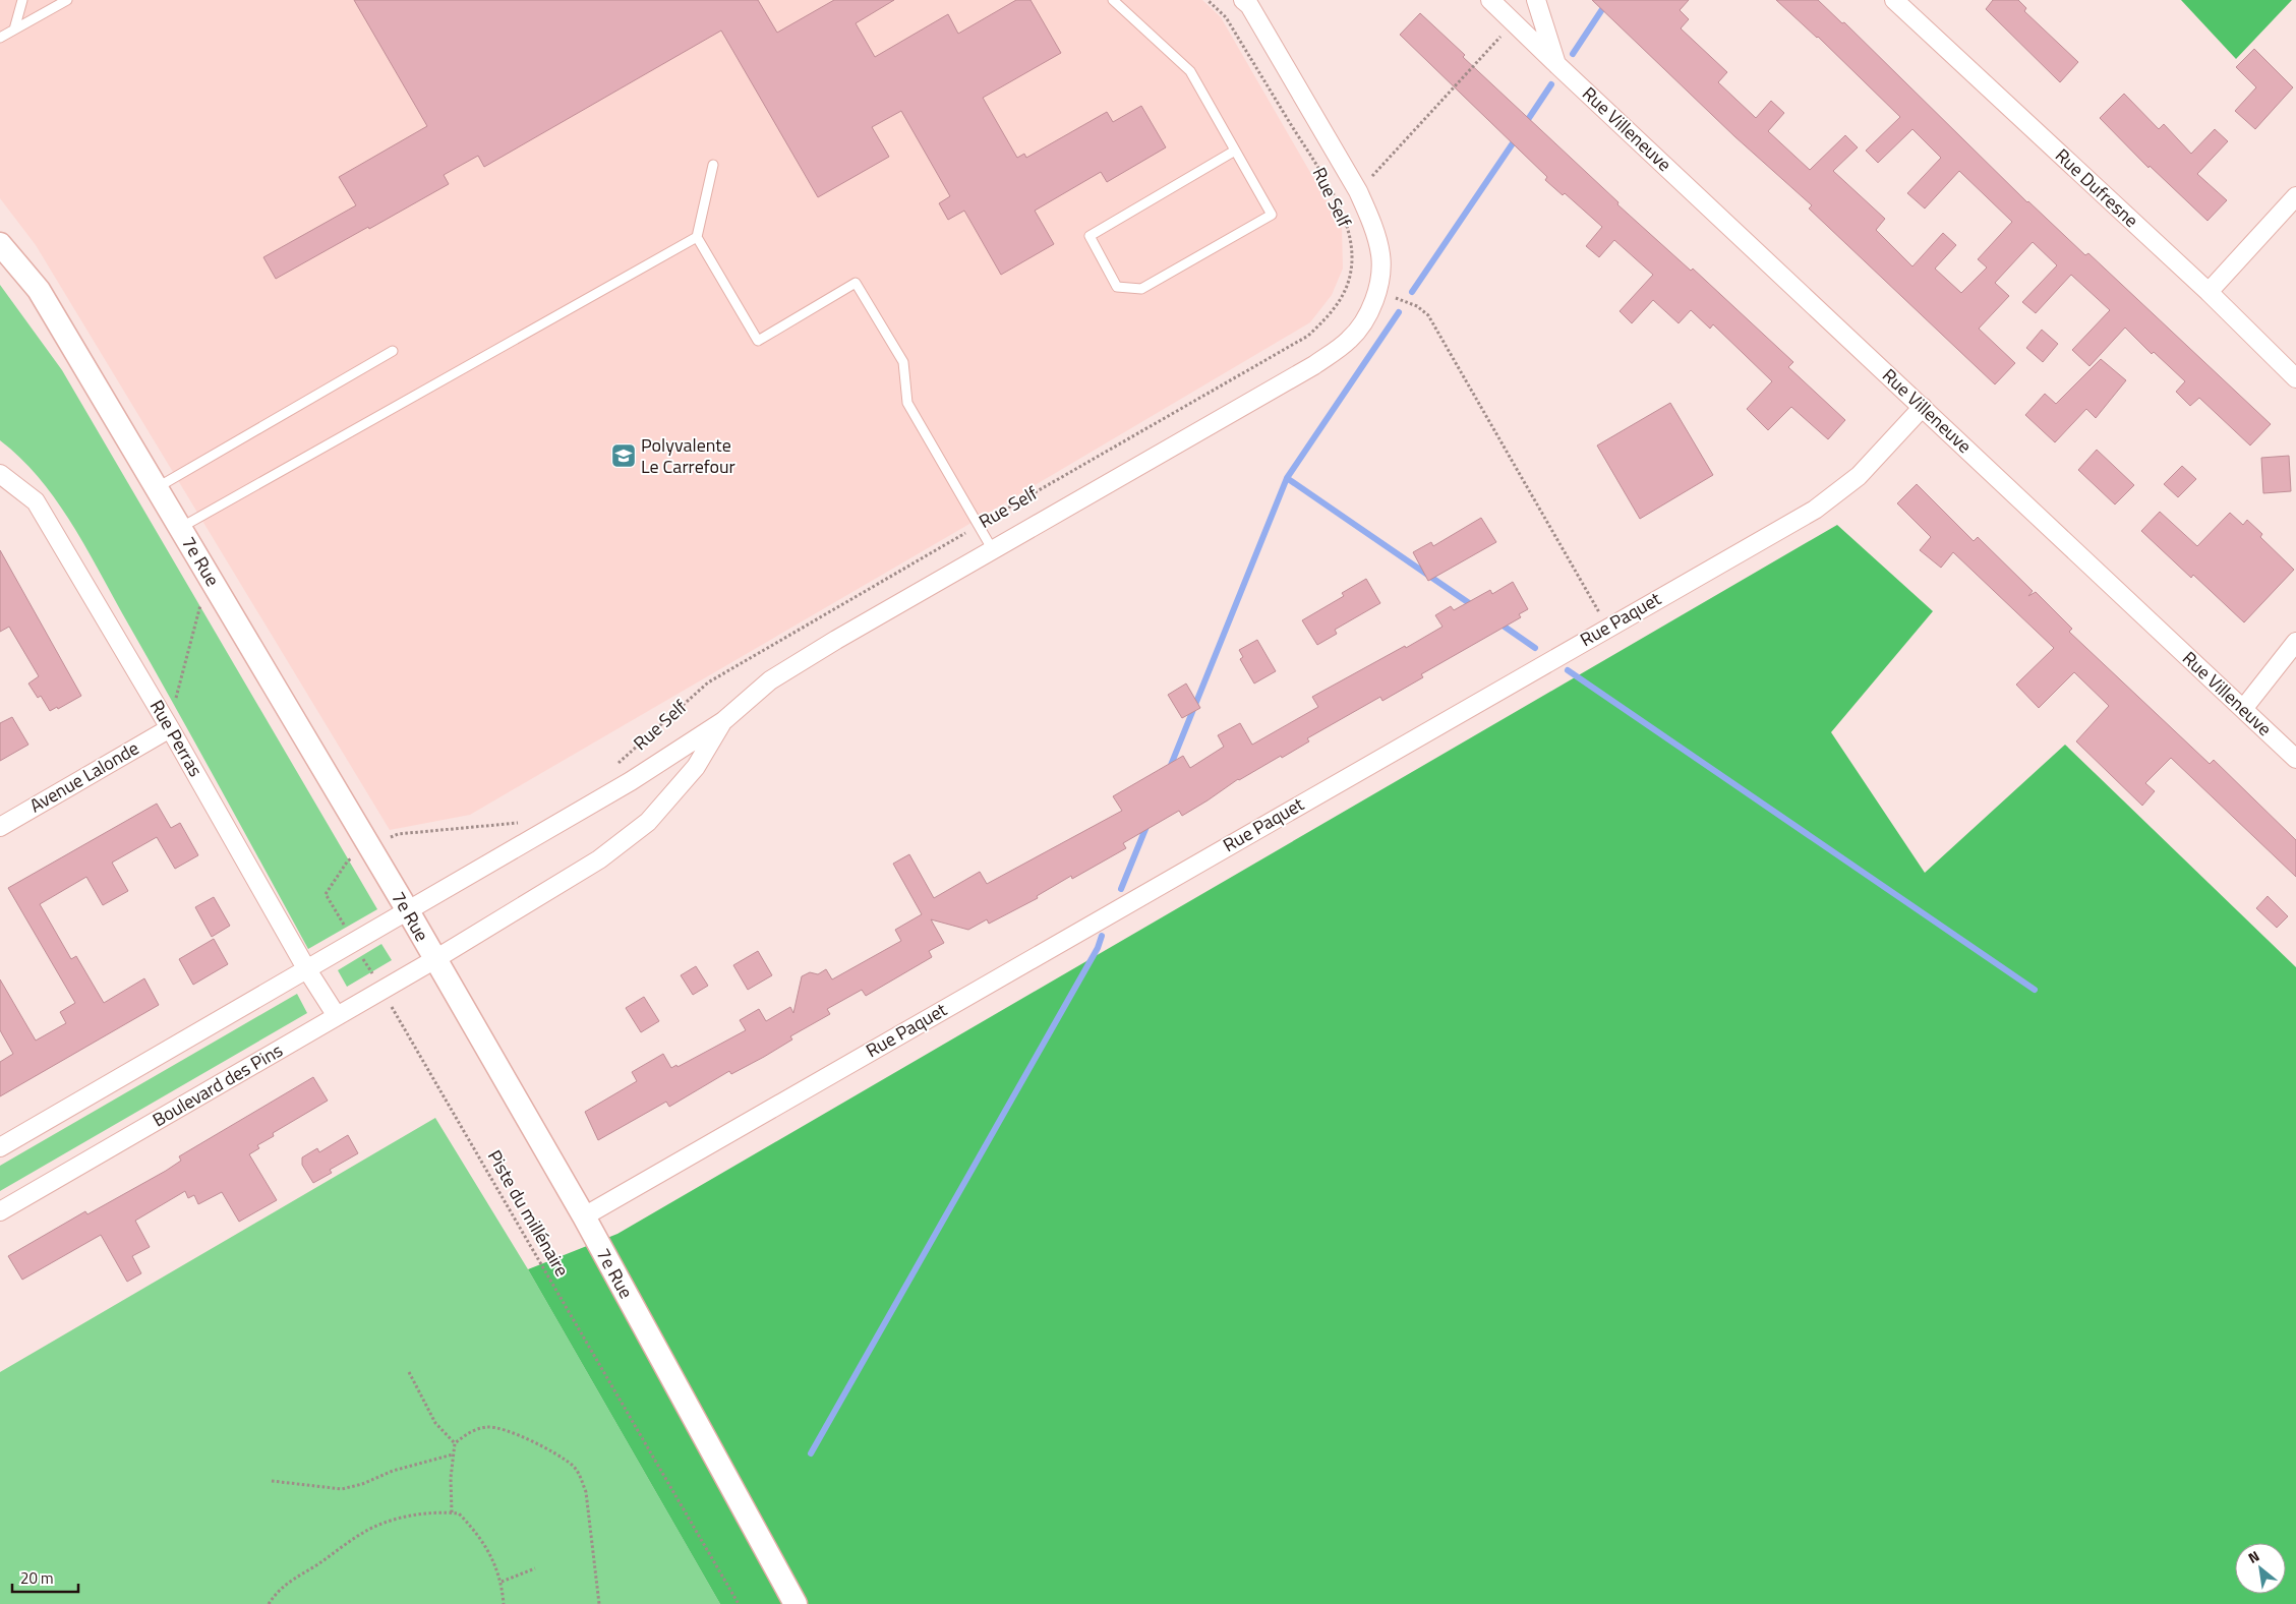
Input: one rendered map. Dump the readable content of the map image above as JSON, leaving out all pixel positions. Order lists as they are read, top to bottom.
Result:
{
  "streets": {
    "street": [
      "Rue Villeneuve",
      "Rue Dufresne",
      "Rue Self",
      "7e Rue",
      "Rue Paquet",
      "Rue Perras",
      "Avenue Lalonde",
      "Boulevard des Pins"
    ],
    "path": ["Piste du millénaire"]
  },
  "crossings": [
    ["Rue Villeneuve", "Rue Paquet"],
    ["Rue Self", "7e Rue"],
    ["Rue Self", "Boulevard des Pins"],
    ["7e Rue", "Rue Paquet"],
    ["7e Rue", "Boulevard des Pins"],
    ["7e Rue", "Piste du millénaire"],
    ["Rue Perras", "Avenue Lalonde"],
    ["Rue Perras", "Boulevard des Pins"],
    ["Boulevard des Pins", "Piste du millénaire"]
  ],
  "places": {
    "school or university": ["Polyvalente Le Carrefour"]
  },
  "scale_bar": "20 m",
  "north": "top left"
}
